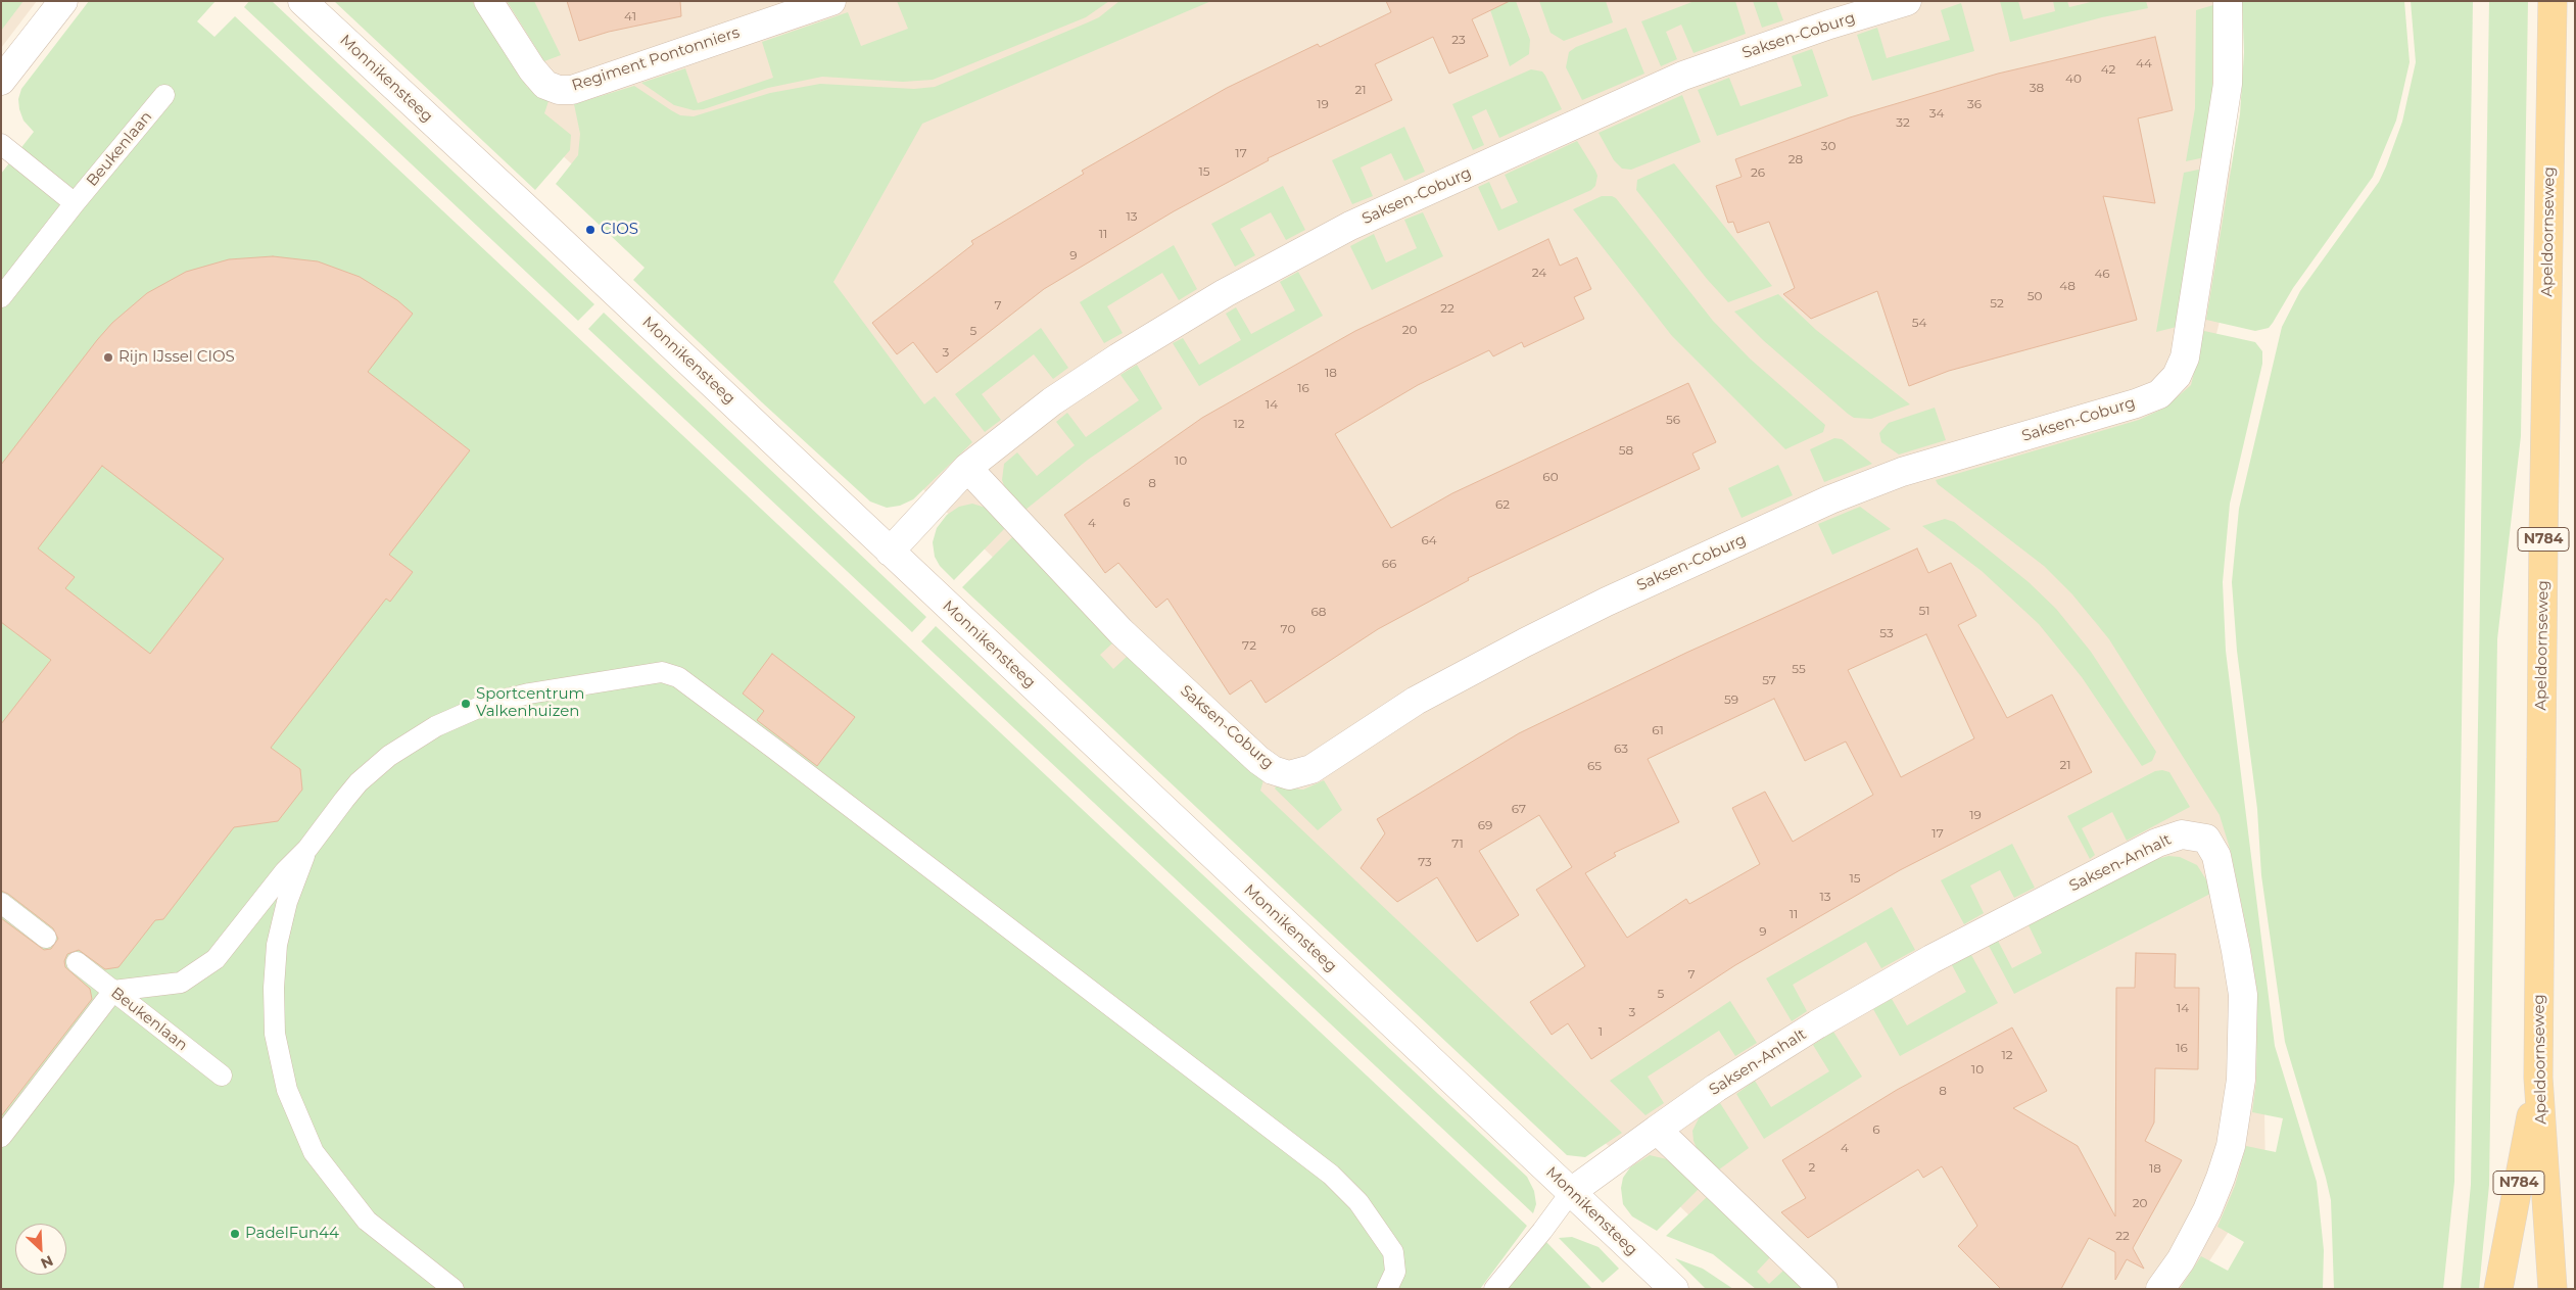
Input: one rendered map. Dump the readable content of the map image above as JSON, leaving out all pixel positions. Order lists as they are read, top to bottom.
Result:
{
  "streets": {
    "main road": ["Apeldoornseweg", "N784"],
    "street": [
      "Saksen-Coburg",
      "Regiment Pontonniers",
      "Monnikensteeg",
      "Saksen-Anhalt"
    ],
    "lane": ["Beukenlaan"]
  },
  "crossings": [
    ["Saksen-Coburg", "Monnikensteeg"],
    ["Monnikensteeg", "Saksen-Anhalt"],
    ["Apeldoornseweg", "N784"]
  ],
  "places": [
    "CIOS",
    "Rijn IJssel CIOS",
    "Sportcentrum Valkenhuizen",
    "PadelFun44"
  ],
  "house_numbers": [
    "41",
    "23",
    "44",
    "42",
    "40",
    "38",
    "21",
    "19",
    "36",
    "34",
    "32",
    "30",
    "17",
    "28",
    "15",
    "26",
    "13",
    "11",
    "9",
    "24",
    "46",
    "48",
    "50",
    "52",
    "7",
    "22",
    "54",
    "20",
    "5",
    "3",
    "18",
    "16",
    "14",
    "56",
    "12",
    "58",
    "10",
    "60",
    "8",
    "6",
    "62",
    "4",
    "64",
    "66",
    "51",
    "68",
    "70",
    "53",
    "72",
    "55",
    "57",
    "59",
    "61",
    "63",
    "21",
    "65",
    "67",
    "19",
    "69",
    "17",
    "71",
    "73",
    "15",
    "13",
    "11",
    "9",
    "7",
    "5",
    "14",
    "3",
    "1",
    "16",
    "12",
    "10",
    "8",
    "6",
    "4",
    "2",
    "18",
    "20",
    "22"
  ],
  "north": "bottom right"
}
